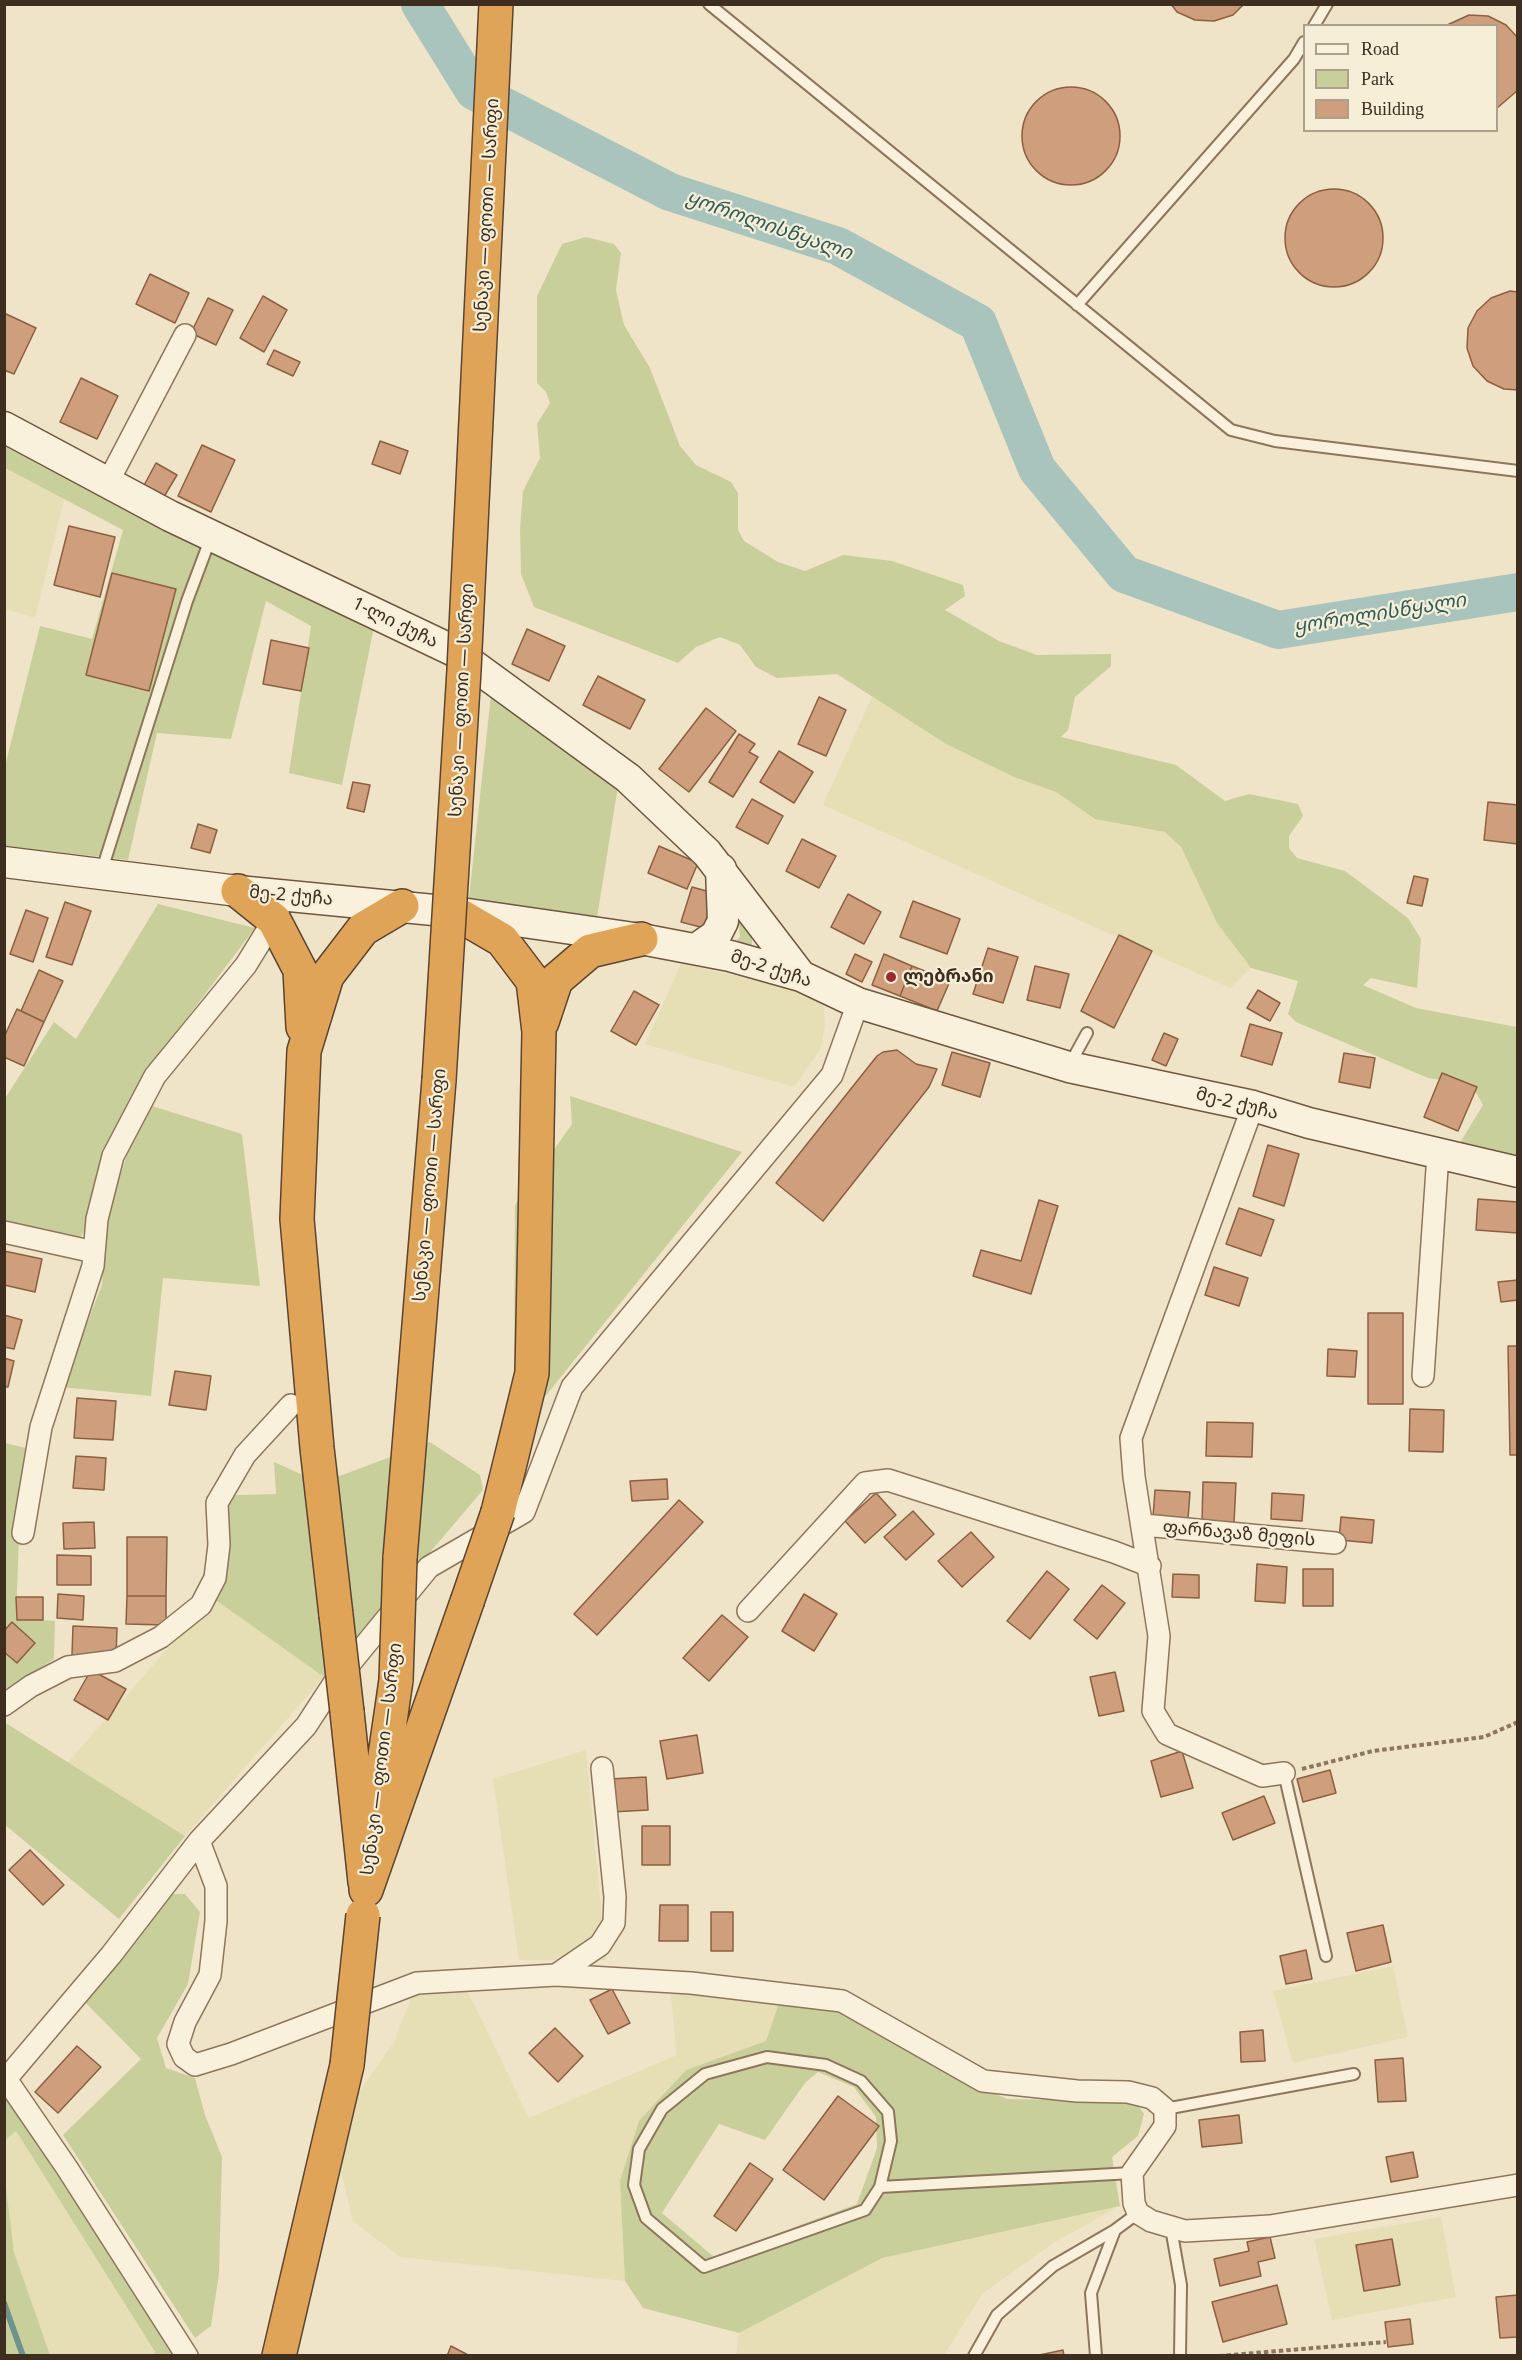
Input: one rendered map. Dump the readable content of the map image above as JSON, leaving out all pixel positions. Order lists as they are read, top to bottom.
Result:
{
  "streets": {
    "highway": ["სენაკი — ფოთი — სარფი"],
    "street": ["1-ლი ქუჩა", "მე-2 ქუჩა", "ფარნავაზ მეფის"]
  },
  "crossings": [
    ["1-ლი ქუჩა", "მე-2 ქუჩა"]
  ],
  "water": ["ყოროლისწყალი"],
  "places": ["ლებრანი"],
  "legend": ["Road", "Park", "Building"]
}
